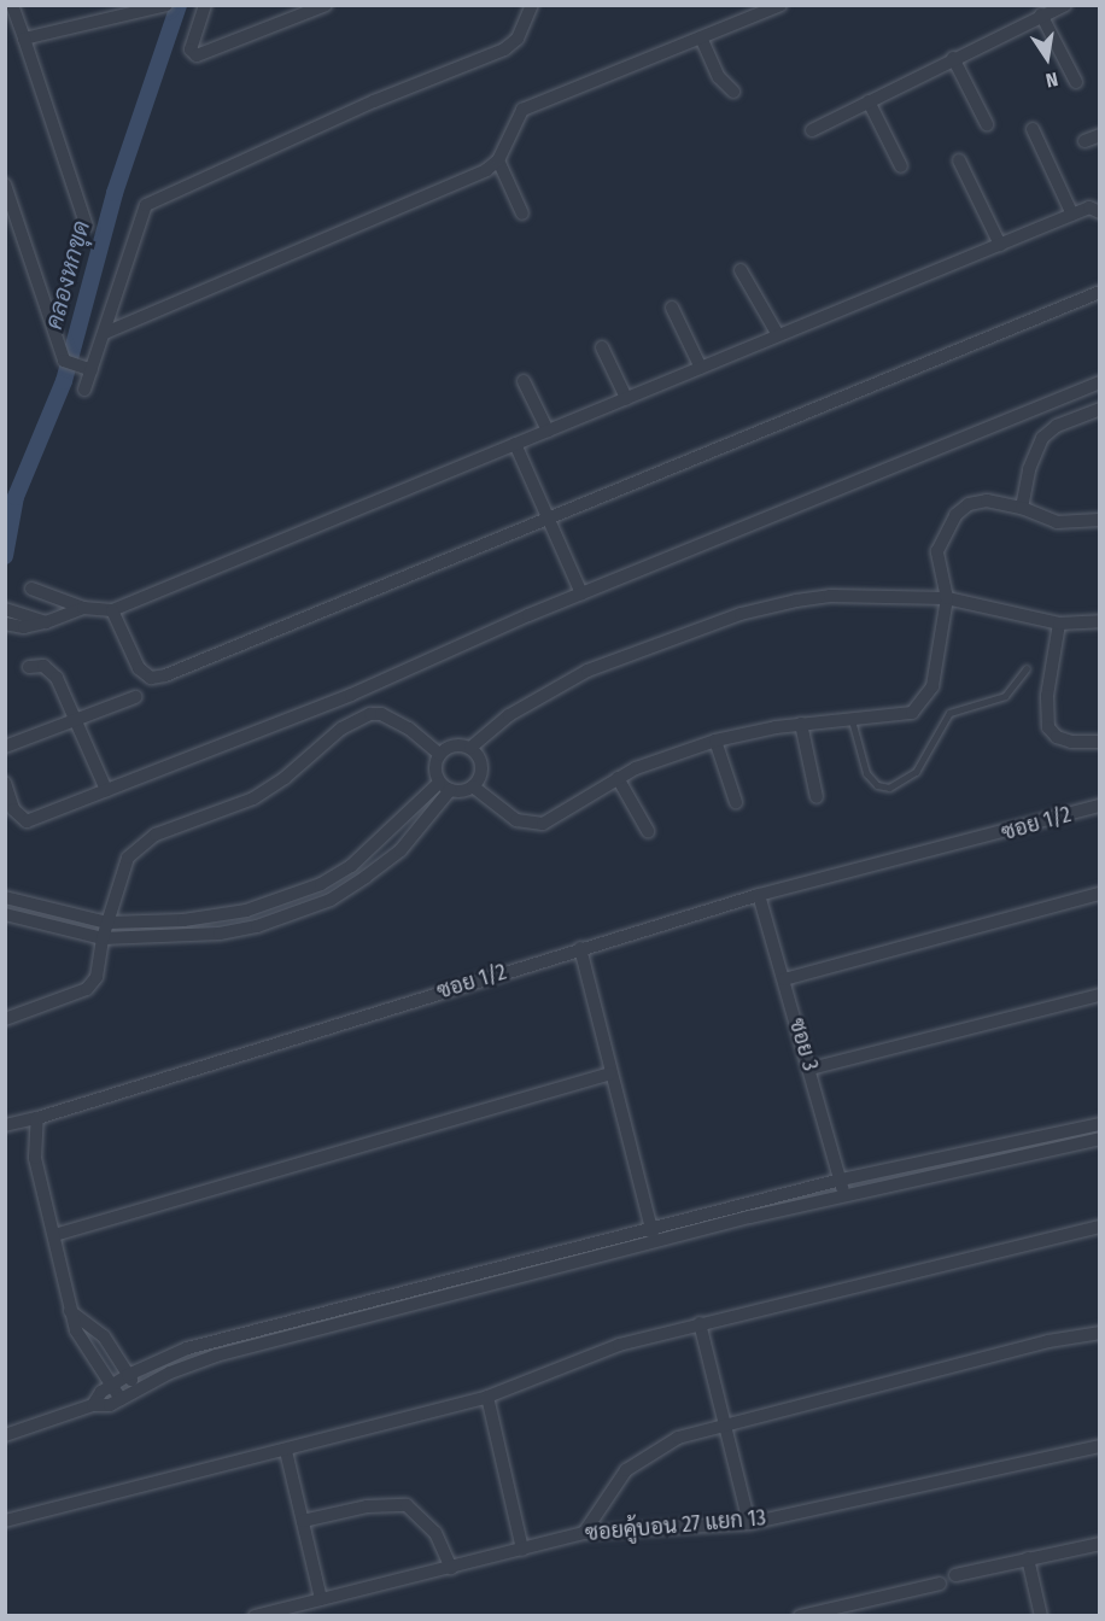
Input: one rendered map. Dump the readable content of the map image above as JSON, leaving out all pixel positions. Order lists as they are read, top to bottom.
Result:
{
  "streets": {
    "street": ["ซอย 1/2", "ซอย 3", "ซอยคู้บอน 27 แยก 13"]
  },
  "crossings": [
    ["ซอย 1/2", "ซอย 3"]
  ],
  "water": ["คลองหกขุด"],
  "north": "bottom"
}
